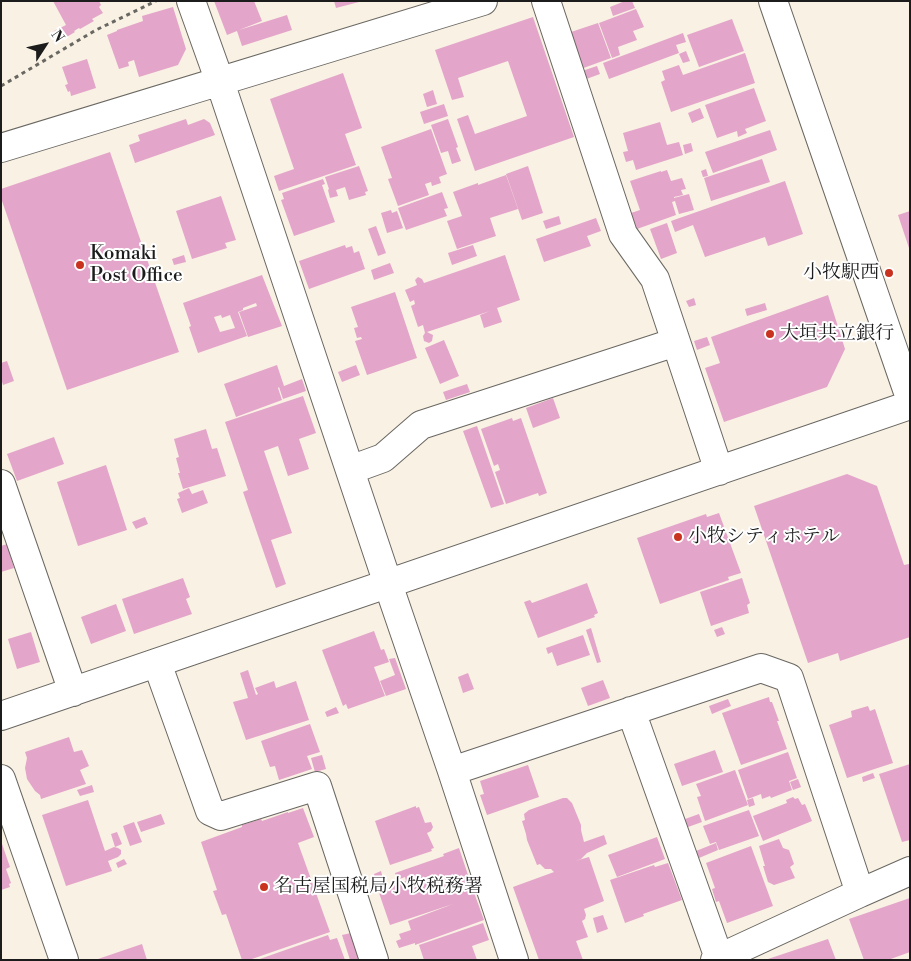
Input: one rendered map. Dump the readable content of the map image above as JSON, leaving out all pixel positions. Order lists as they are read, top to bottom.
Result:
{
  "places": [
    "Komaki Post Office",
    "小牧駅西",
    "大垣共立銀行",
    "小牧シティホテル",
    "名古屋国税局小牧税務署"
  ],
  "north": "top right"
}
